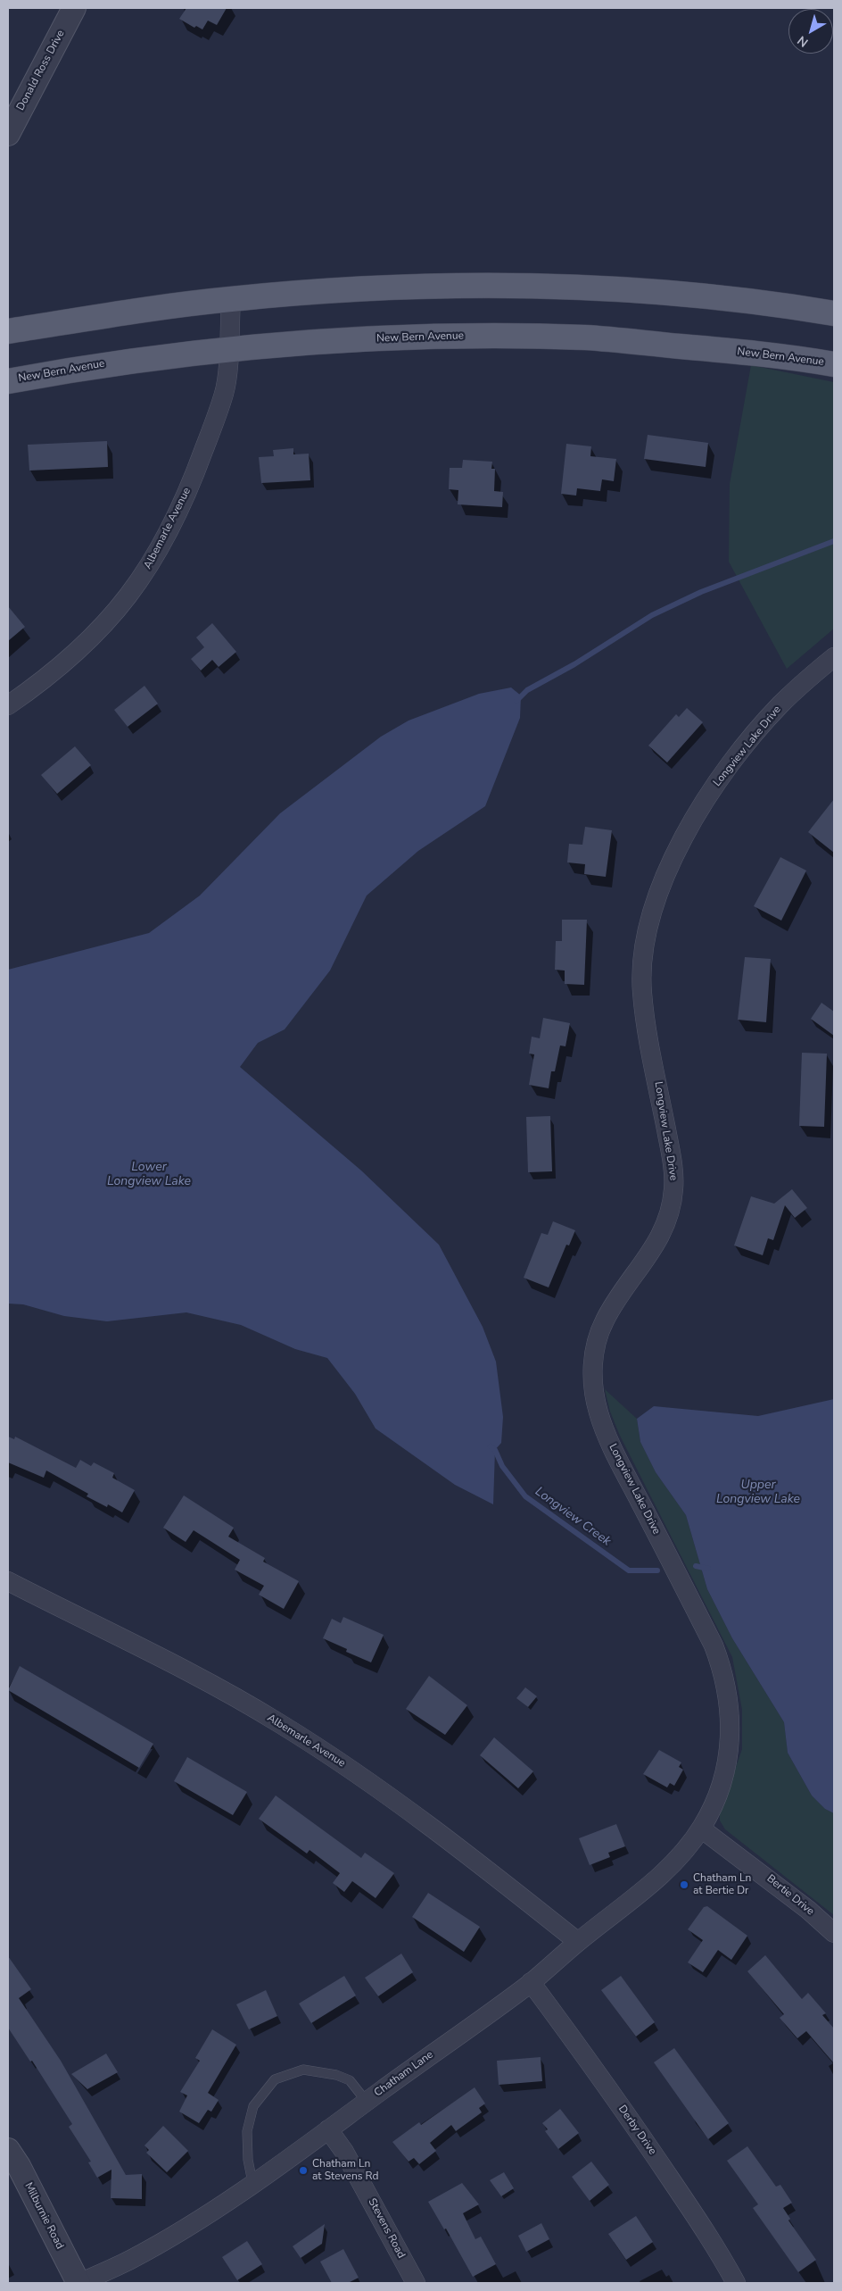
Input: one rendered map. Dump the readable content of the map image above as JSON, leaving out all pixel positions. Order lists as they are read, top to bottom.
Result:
{
  "streets": {
    "main road": ["New Bern Avenue"],
    "street": [
      "Donald Ross Drive",
      "Albemarle Avenue",
      "Longview Lake Drive",
      "Bertie Drive",
      "Chatham Lane",
      "Derby Drive",
      "Milburnie Road",
      "Stevens Road"
    ]
  },
  "crossings": [
    ["New Bern Avenue", "Albemarle Avenue"],
    ["Albemarle Avenue", "Chatham Lane"],
    ["Longview Lake Drive", "Bertie Drive"],
    ["Longview Lake Drive", "Chatham Lane"],
    ["Bertie Drive", "Chatham Lane"],
    ["Chatham Lane", "Derby Drive"],
    ["Chatham Lane", "Milburnie Road"],
    ["Chatham Lane", "Stevens Road"]
  ],
  "water": ["Lower Longview Lake", "Upper Longview Lake", "Longview Creek"],
  "places": ["Chatham Ln at Bertie Dr", "Chatham Ln at Stevens Rd"],
  "north": "bottom left"
}
